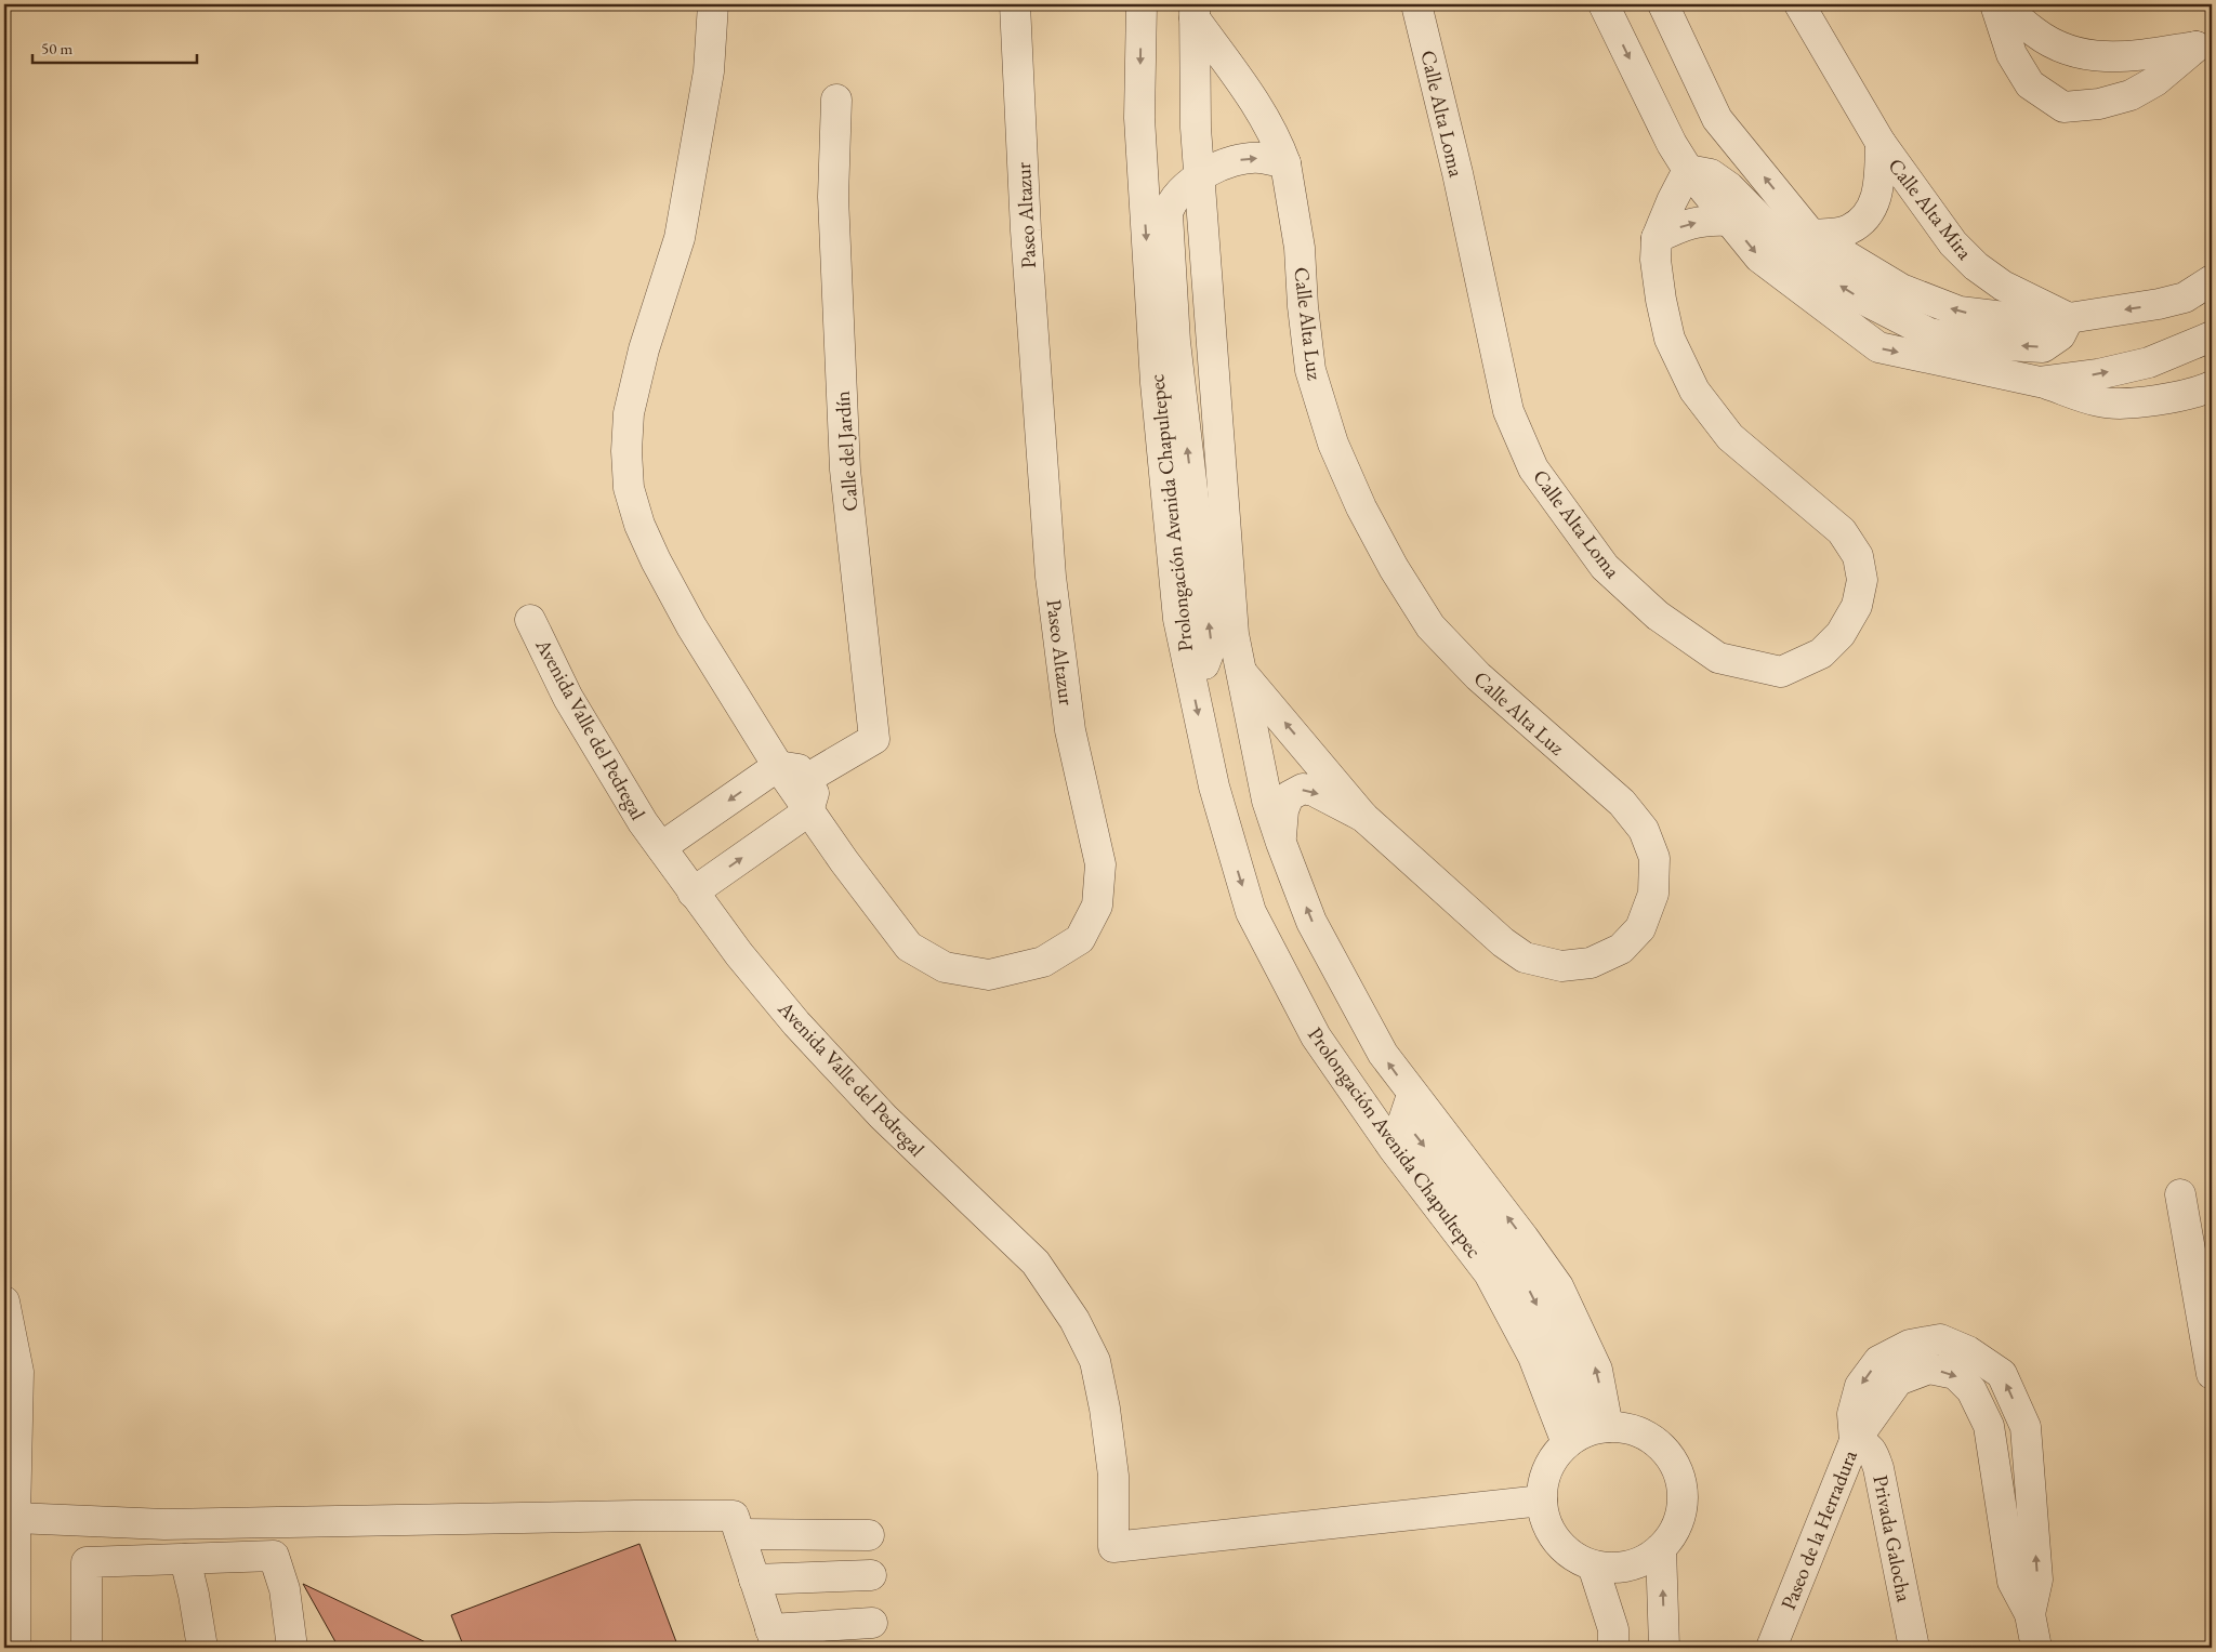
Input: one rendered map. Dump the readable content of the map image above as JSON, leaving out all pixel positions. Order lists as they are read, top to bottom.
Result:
{
  "streets": {
    "street": [
      "Calle Alta Loma",
      "Calle Alta Mira",
      "Paseo Altazur",
      "Calle Alta Luz",
      "Calle del Jardín",
      "Prolongación Avenida Chapultepec",
      "Avenida Valle del Pedregal",
      "Paseo de la Herradura",
      "Privada Galocha"
    ]
  },
  "crossings": [
    ["Calle Alta Luz", "Prolongación Avenida Chapultepec"],
    ["Prolongación Avenida Chapultepec", "Avenida Valle del Pedregal"],
    ["Paseo de la Herradura", "Privada Galocha"]
  ],
  "scale_bar": "50 m"
}
